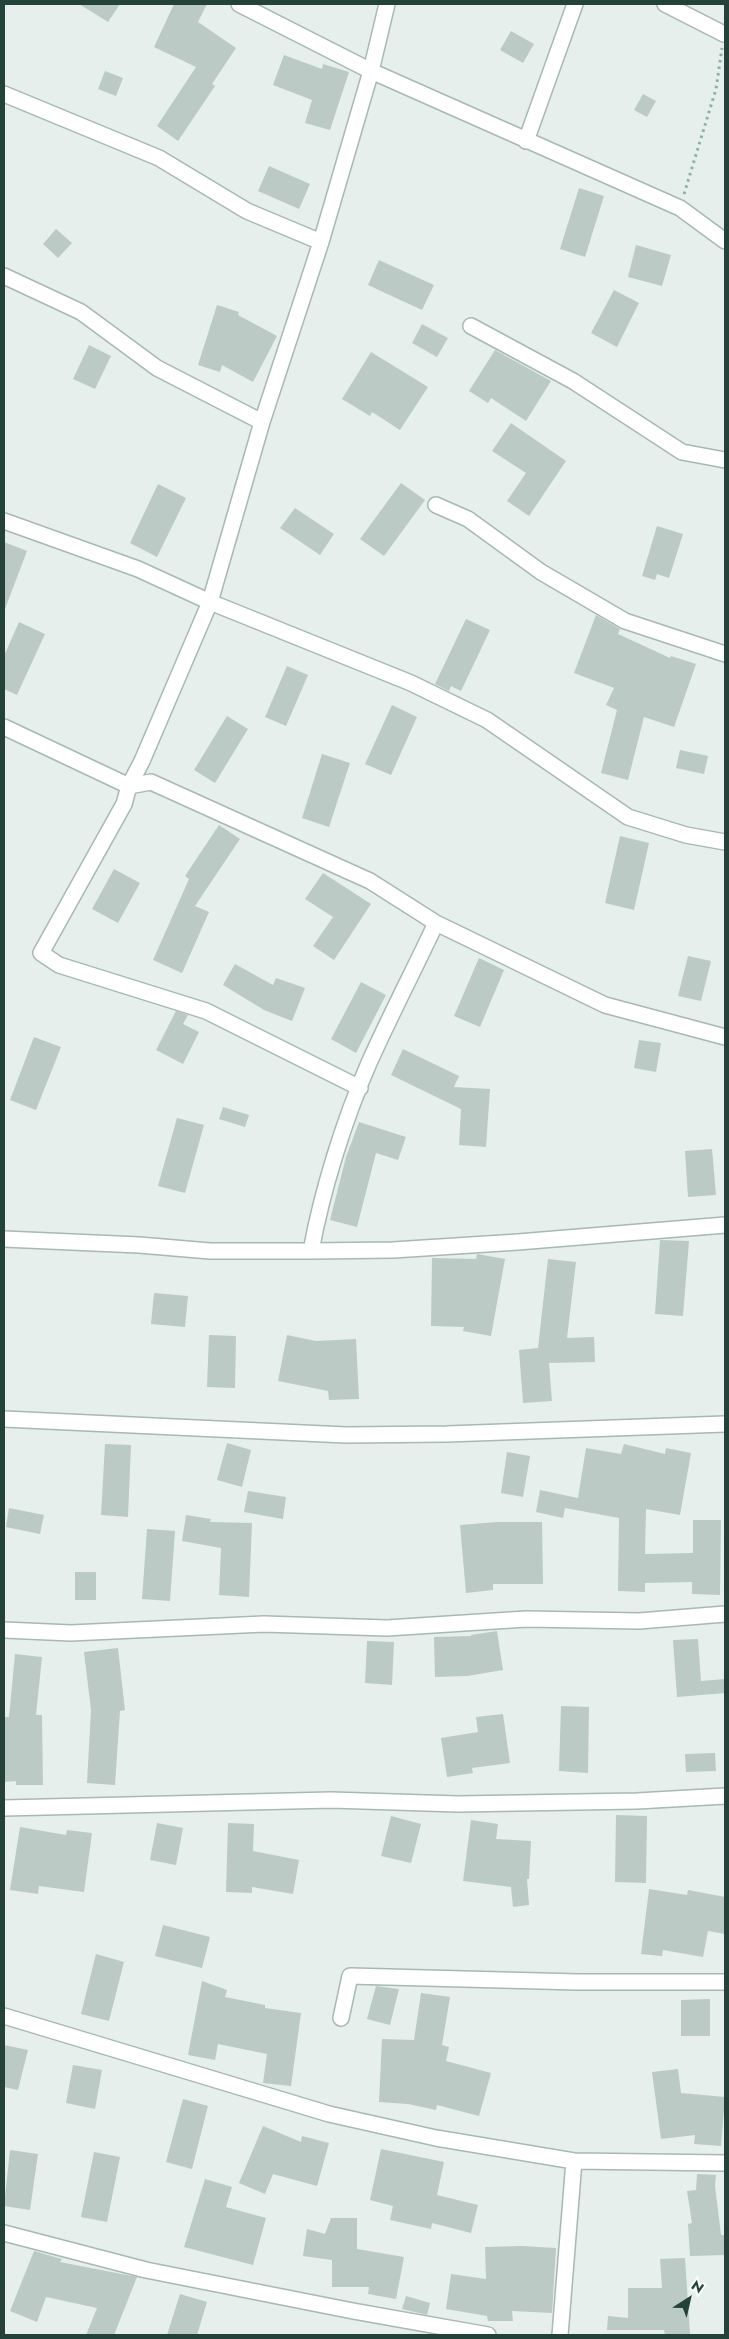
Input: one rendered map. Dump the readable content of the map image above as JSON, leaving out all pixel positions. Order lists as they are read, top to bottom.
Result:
{
  "north": "top right"
}
